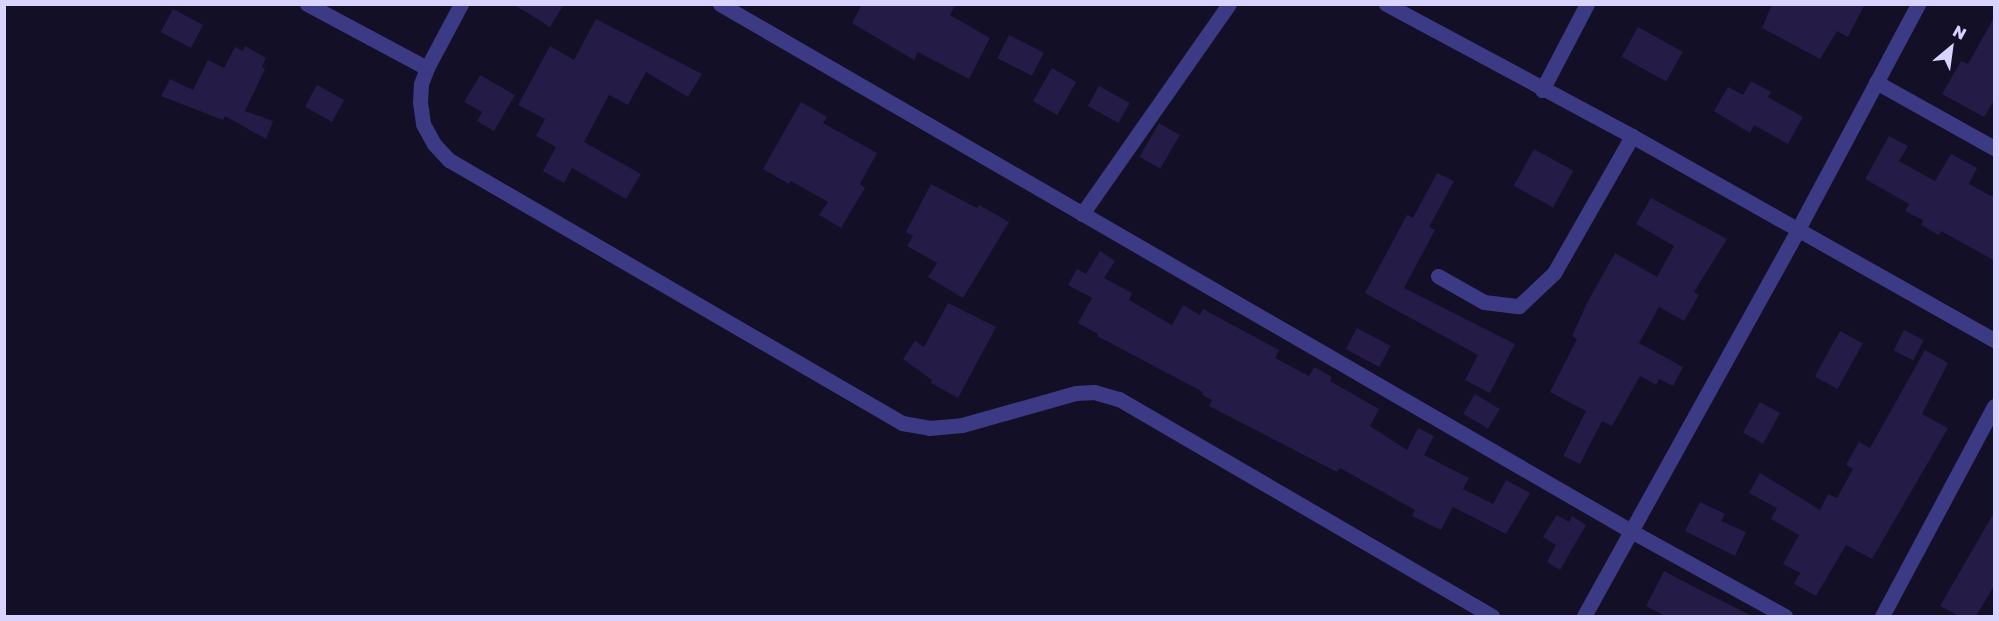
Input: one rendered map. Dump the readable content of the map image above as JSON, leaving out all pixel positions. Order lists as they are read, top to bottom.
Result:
{
  "north": "top right"
}
